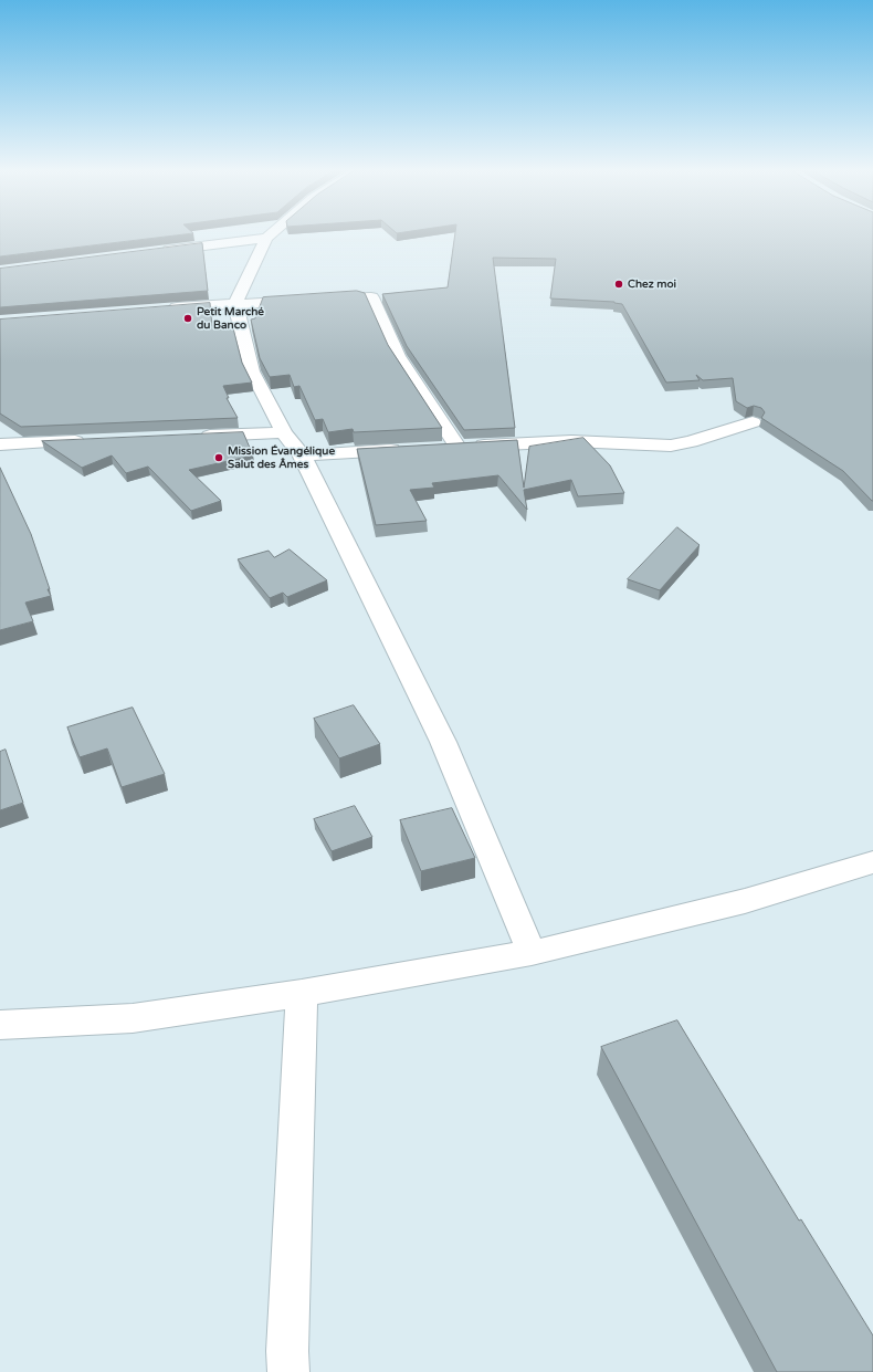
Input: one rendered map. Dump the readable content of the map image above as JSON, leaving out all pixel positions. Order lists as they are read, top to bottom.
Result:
{
  "places": ["Chez moi", "Petit Marché du Banco", "Mission Évangélique Salut des Âmes"]
}
